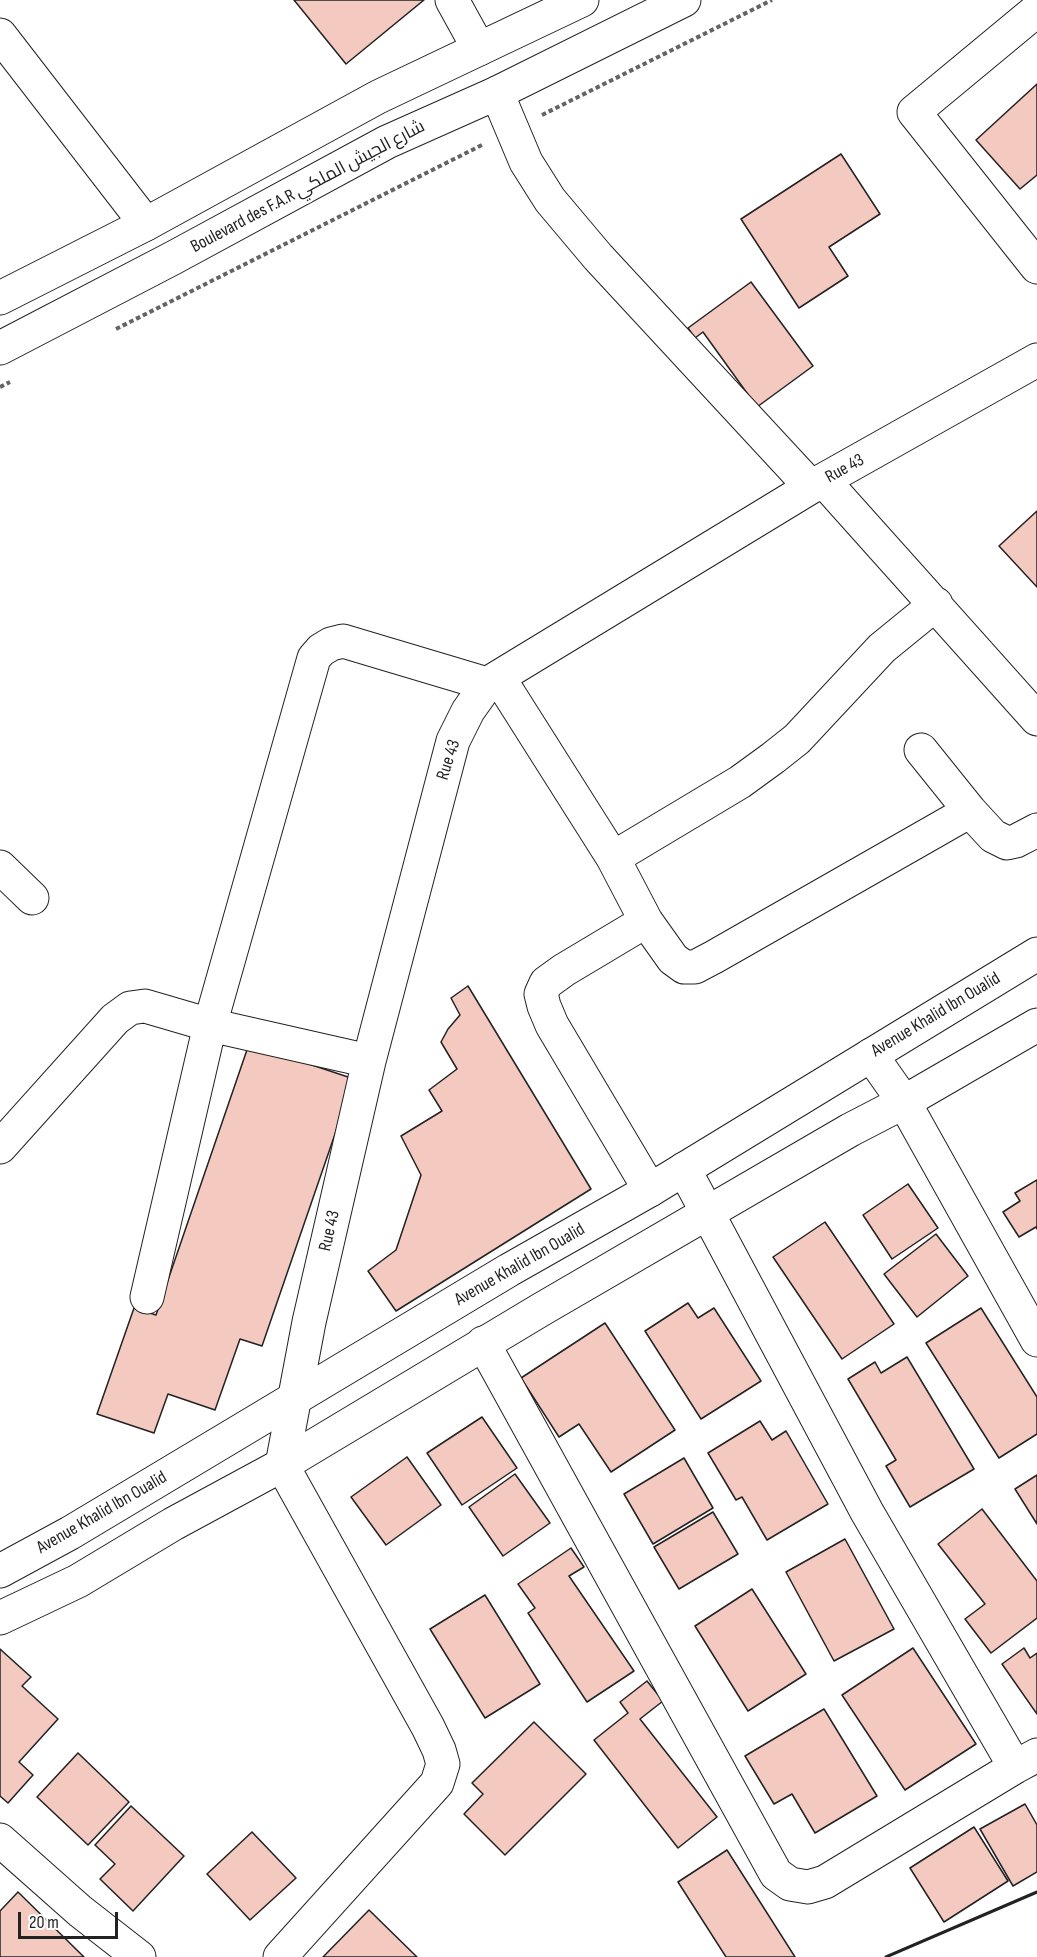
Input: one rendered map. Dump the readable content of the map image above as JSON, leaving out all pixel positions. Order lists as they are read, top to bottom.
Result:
{
  "streets": {
    "street": ["Boulevard des F.A.R شارع الجيش الملكي", "Rue 43", "Avenue Khalid Ibn Oualid"]
  },
  "crossings": [
    ["Rue 43", "Avenue Khalid Ibn Oualid"]
  ],
  "scale_bar": "20 m"
}
